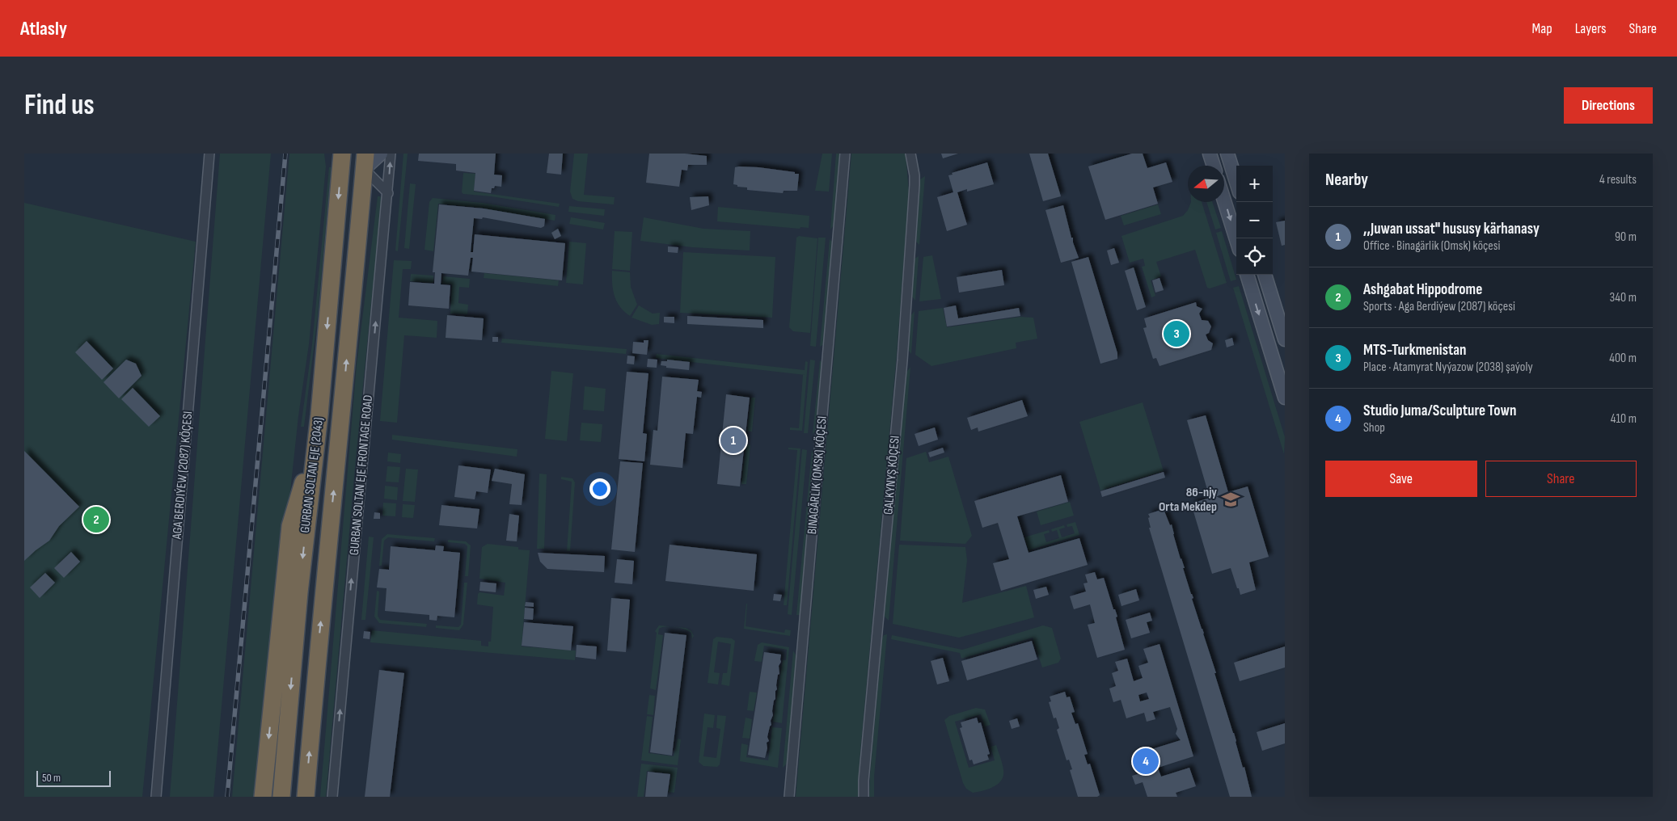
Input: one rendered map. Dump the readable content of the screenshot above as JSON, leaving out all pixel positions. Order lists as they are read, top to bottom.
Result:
{
  "streets": {
    "highway": ["GURBAN SOLTAN EJE (2043)"],
    "street": [
      "AGA BERDIÝEW (2087) KÖÇESI",
      "GURBAN SOLTAN EJE FRONTAGE ROAD",
      "BINAGÄRLIK (OMSK) KÖÇESI",
      "GALKYNYŞ KÖÇESI"
    ]
  },
  "one_way": ["GURBAN SOLTAN EJE FRONTAGE ROAD"],
  "places": {
    "school or university": ["86-njy Orta Mekdep"]
  },
  "scale_bar": "50 m",
  "north": "left",
  "page": {
    "header": "Atlasly",
    "nav": ["Map", "Layers", "Share"],
    "buttons": [
      "Directions",
      ["Save", "Share"]
    ],
    "title": "Find us",
    "heading": ["Nearby", "4 results"],
    "map_buttons": ["+", "−"],
    "list": [
      {
        "mark": "1",
        "name": ",,Juwan ussat\" hususy kärhanasy",
        "note": "Office · Binagärlik (Omsk) köçesi",
        "value": "90 m"
      },
      {
        "mark": "2",
        "name": "Ashgabat Hippodrome",
        "note": "Sports · Aga Berdiýew (2087) köçesi",
        "value": "340 m"
      },
      {
        "mark": "3",
        "name": "MTS-Turkmenistan",
        "note": "Place · Atamyrat Nyýazow (2038) şaýoly",
        "value": "400 m"
      },
      {
        "mark": "4",
        "name": "Studio Juma/Sculpture Town",
        "note": "Shop",
        "value": "410 m"
      }
    ],
    "pins": [
      "3",
      "1",
      "2",
      "4"
    ],
    "scale": "50 m"
  }
}
